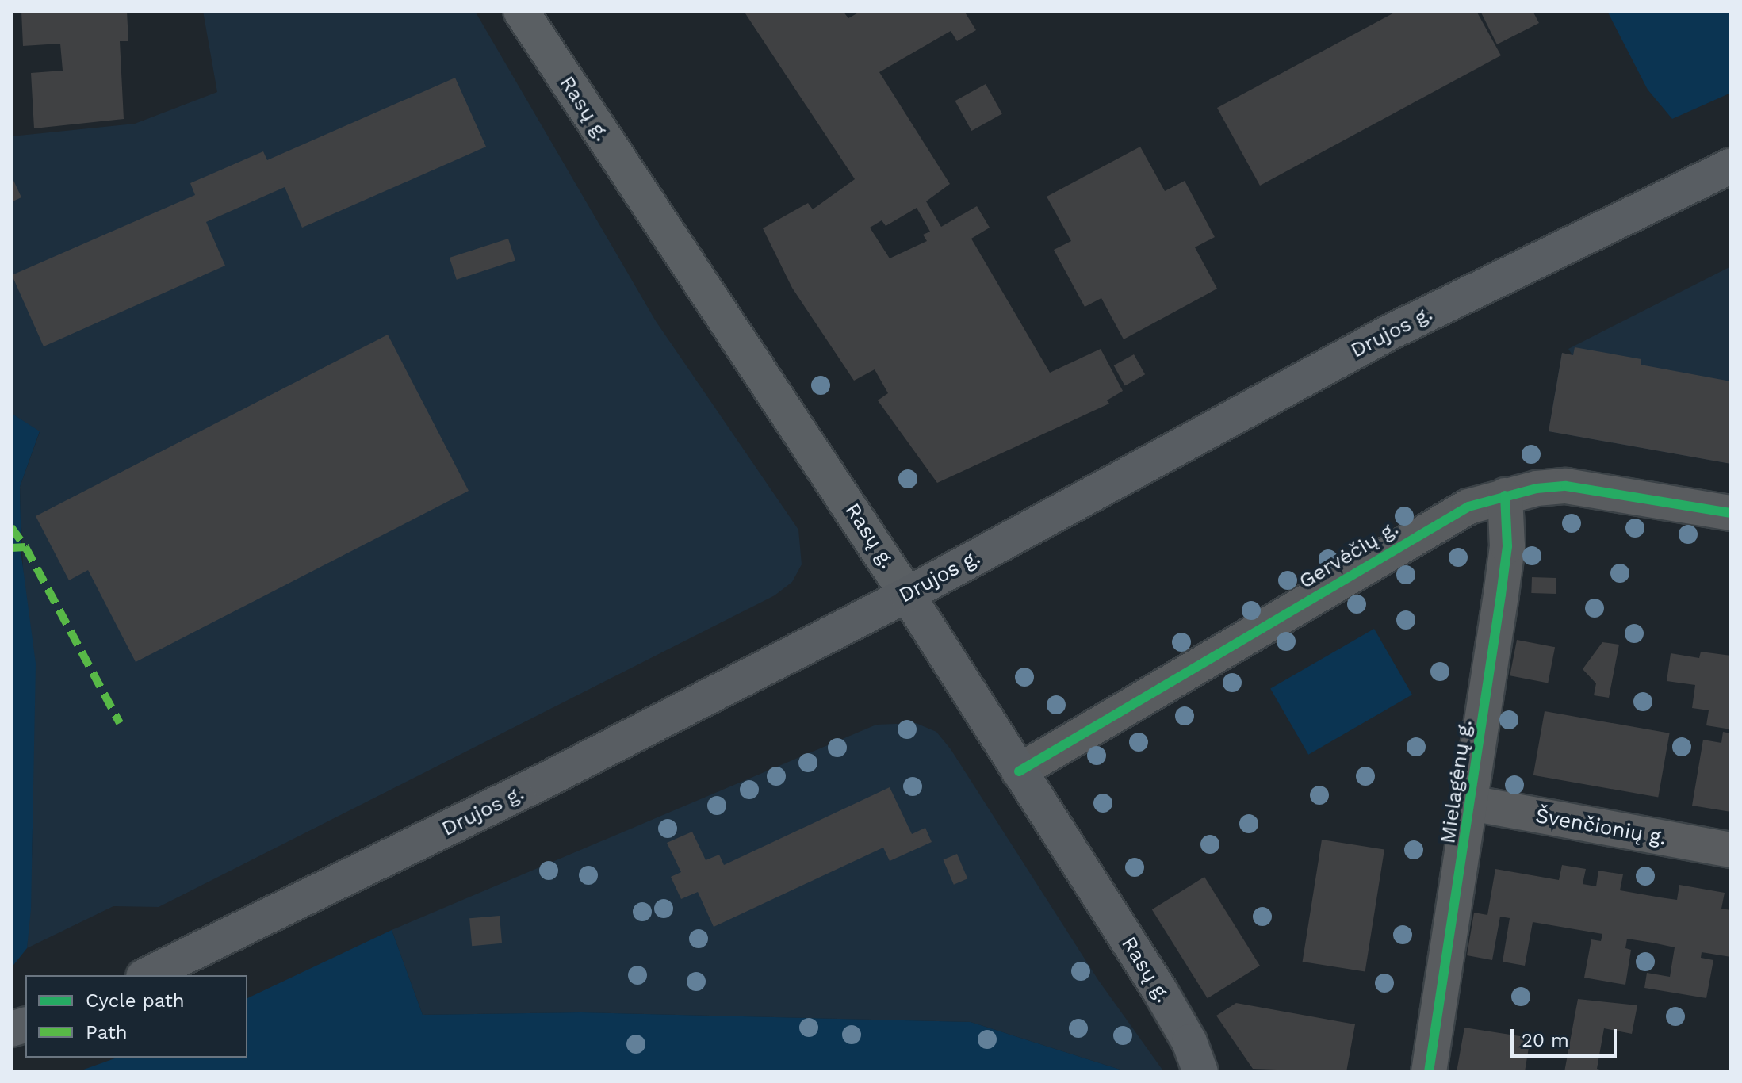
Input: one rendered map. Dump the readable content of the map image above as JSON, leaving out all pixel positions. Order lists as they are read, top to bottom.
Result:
{
  "streets": {
    "main road": ["Rasų g.", "Drujos g."],
    "street": ["Gervėčių g.", "Mielagėnų g.", "Švenčionių g."]
  },
  "crossings": [
    ["Rasų g.", "Drujos g."],
    ["Rasų g.", "Gervėčių g."],
    ["Gervėčių g.", "Mielagėnų g."],
    ["Mielagėnų g.", "Švenčionių g."]
  ],
  "legend": ["Cycle path", "Path"],
  "scale_bar": "20 m"
}
